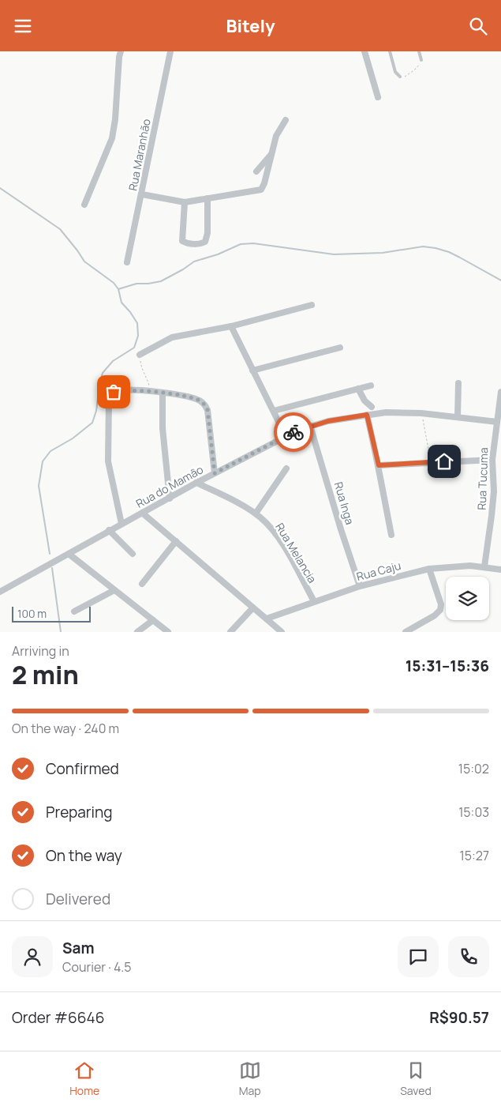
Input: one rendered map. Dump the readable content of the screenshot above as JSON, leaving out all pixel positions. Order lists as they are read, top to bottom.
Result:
{
  "streets": {
    "street": [
      "Rua Maranhão",
      "Rua Tucuma",
      "Rua do Mamão",
      "Rua Inga",
      "Rua Melancia",
      "Rua Caju"
    ]
  },
  "crossings": [
    ["Rua Tucuma", "Rua do Mamão"],
    ["Rua Tucuma", "Rua Caju"],
    ["Rua do Mamão", "Rua Inga"],
    ["Rua do Mamão", "Rua Melancia"],
    ["Rua Inga", "Rua Caju"],
    ["Rua Melancia", "Rua Caju"]
  ],
  "scale_bar": "100 m",
  "page": {
    "header": "Bitely",
    "scale": "100 m",
    "heading": ["2 min", "Arriving in", "15:31–15:36"],
    "panel": [
      "Sam",
      "Courier · 4.5",
      "Order #6646",
      "R$90.57"
    ],
    "bar": "On the way · 240 m",
    "list": [
      ["Confirmed", "15:02"],
      ["Preparing", "15:03"],
      ["On the way", "15:27"],
      "Delivered"
    ],
    "tabs": ["Home", "Map", "Saved"]
  }
}
